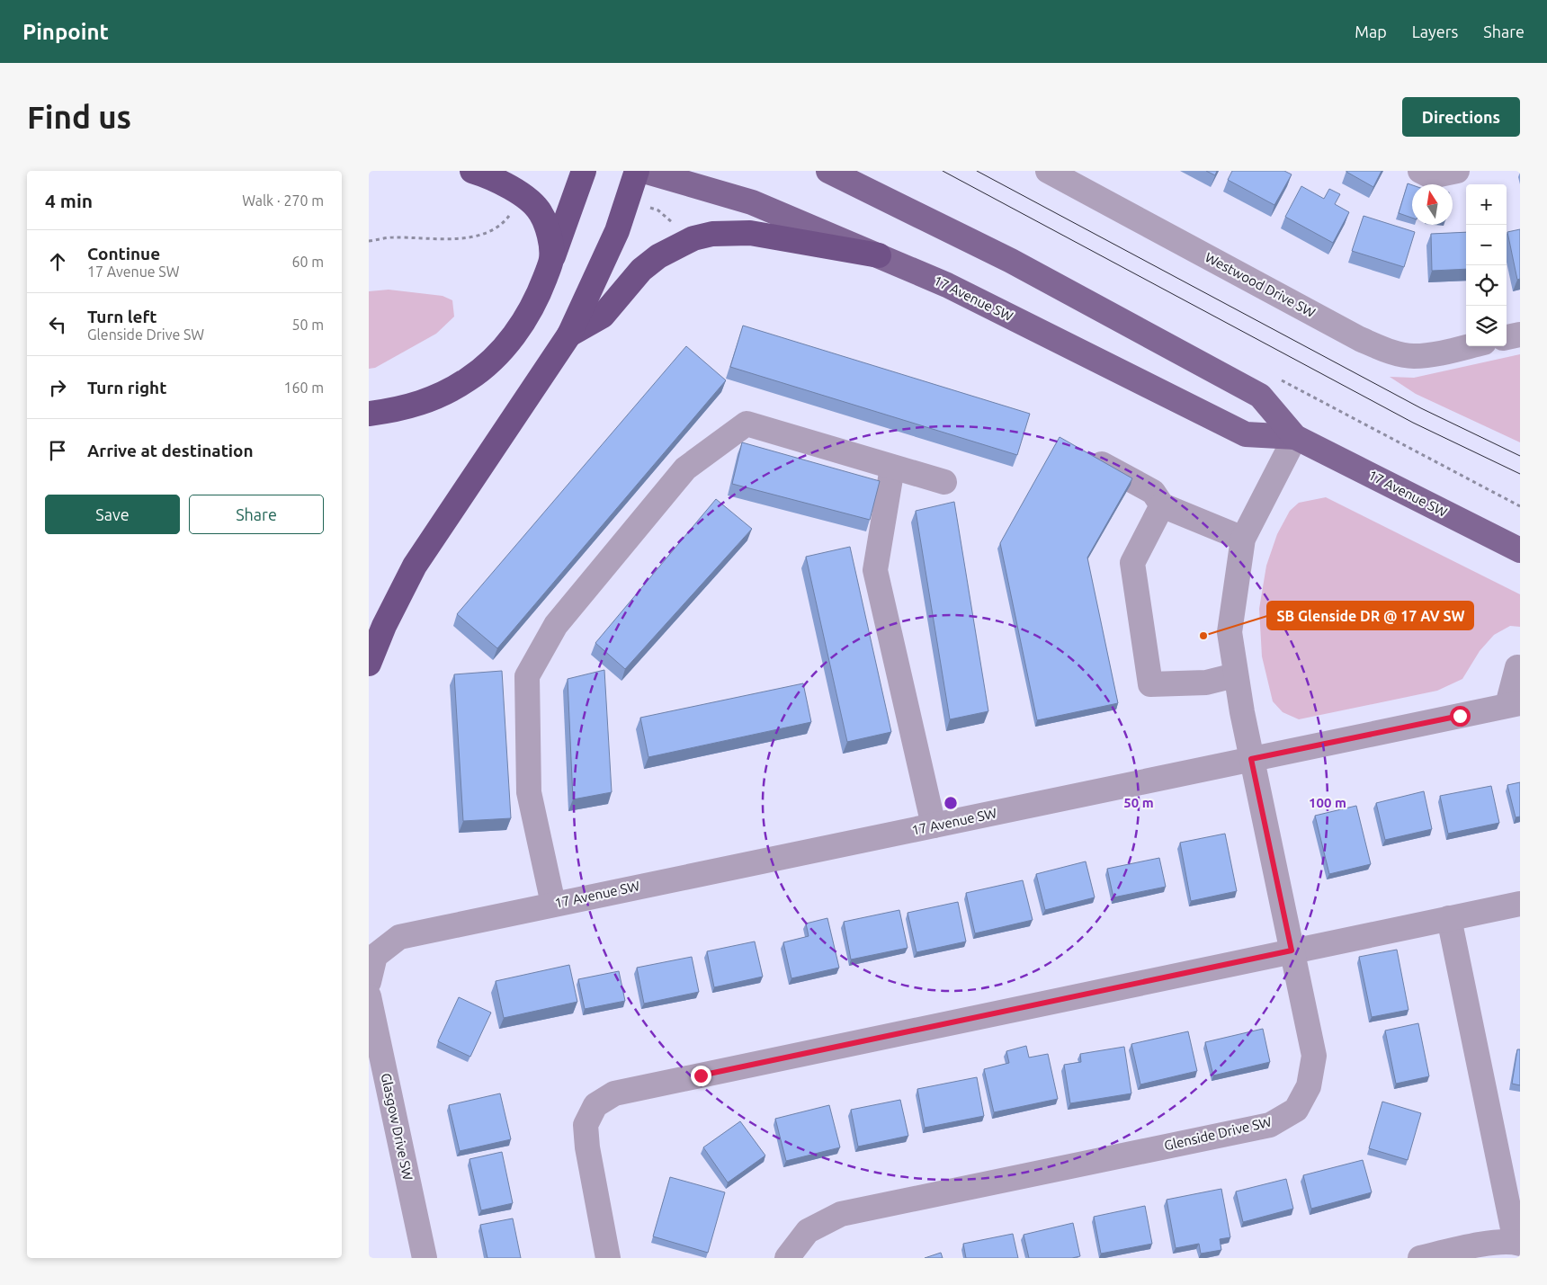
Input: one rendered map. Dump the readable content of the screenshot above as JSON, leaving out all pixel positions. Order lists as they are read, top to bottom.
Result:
{
  "streets": {
    "main road": ["17 Avenue SW"],
    "street": ["Westwood Drive SW", "Glasgow Drive SW", "Glenside Drive SW"]
  },
  "crossings": [
    ["17 Avenue SW", "Glenside Drive SW"]
  ],
  "places": ["SB Glenside DR @ 17 AV SW"],
  "north": "top",
  "page": {
    "header": "Pinpoint",
    "nav": ["Map", "Layers", "Share"],
    "buttons": [
      "Directions",
      ["Save", "Share"]
    ],
    "title": "Find us",
    "heading": ["4 min", "Walk · 270 m"],
    "map_buttons": ["+", "−"],
    "list": [
      ["Continue", "17 Avenue SW", "60 m"],
      ["Turn left", "Glenside Drive SW", "50 m"],
      ["Turn right", "160 m"],
      "Arrive at destination"
    ]
  },
  "rings": ["50 m", "100 m"]
}
